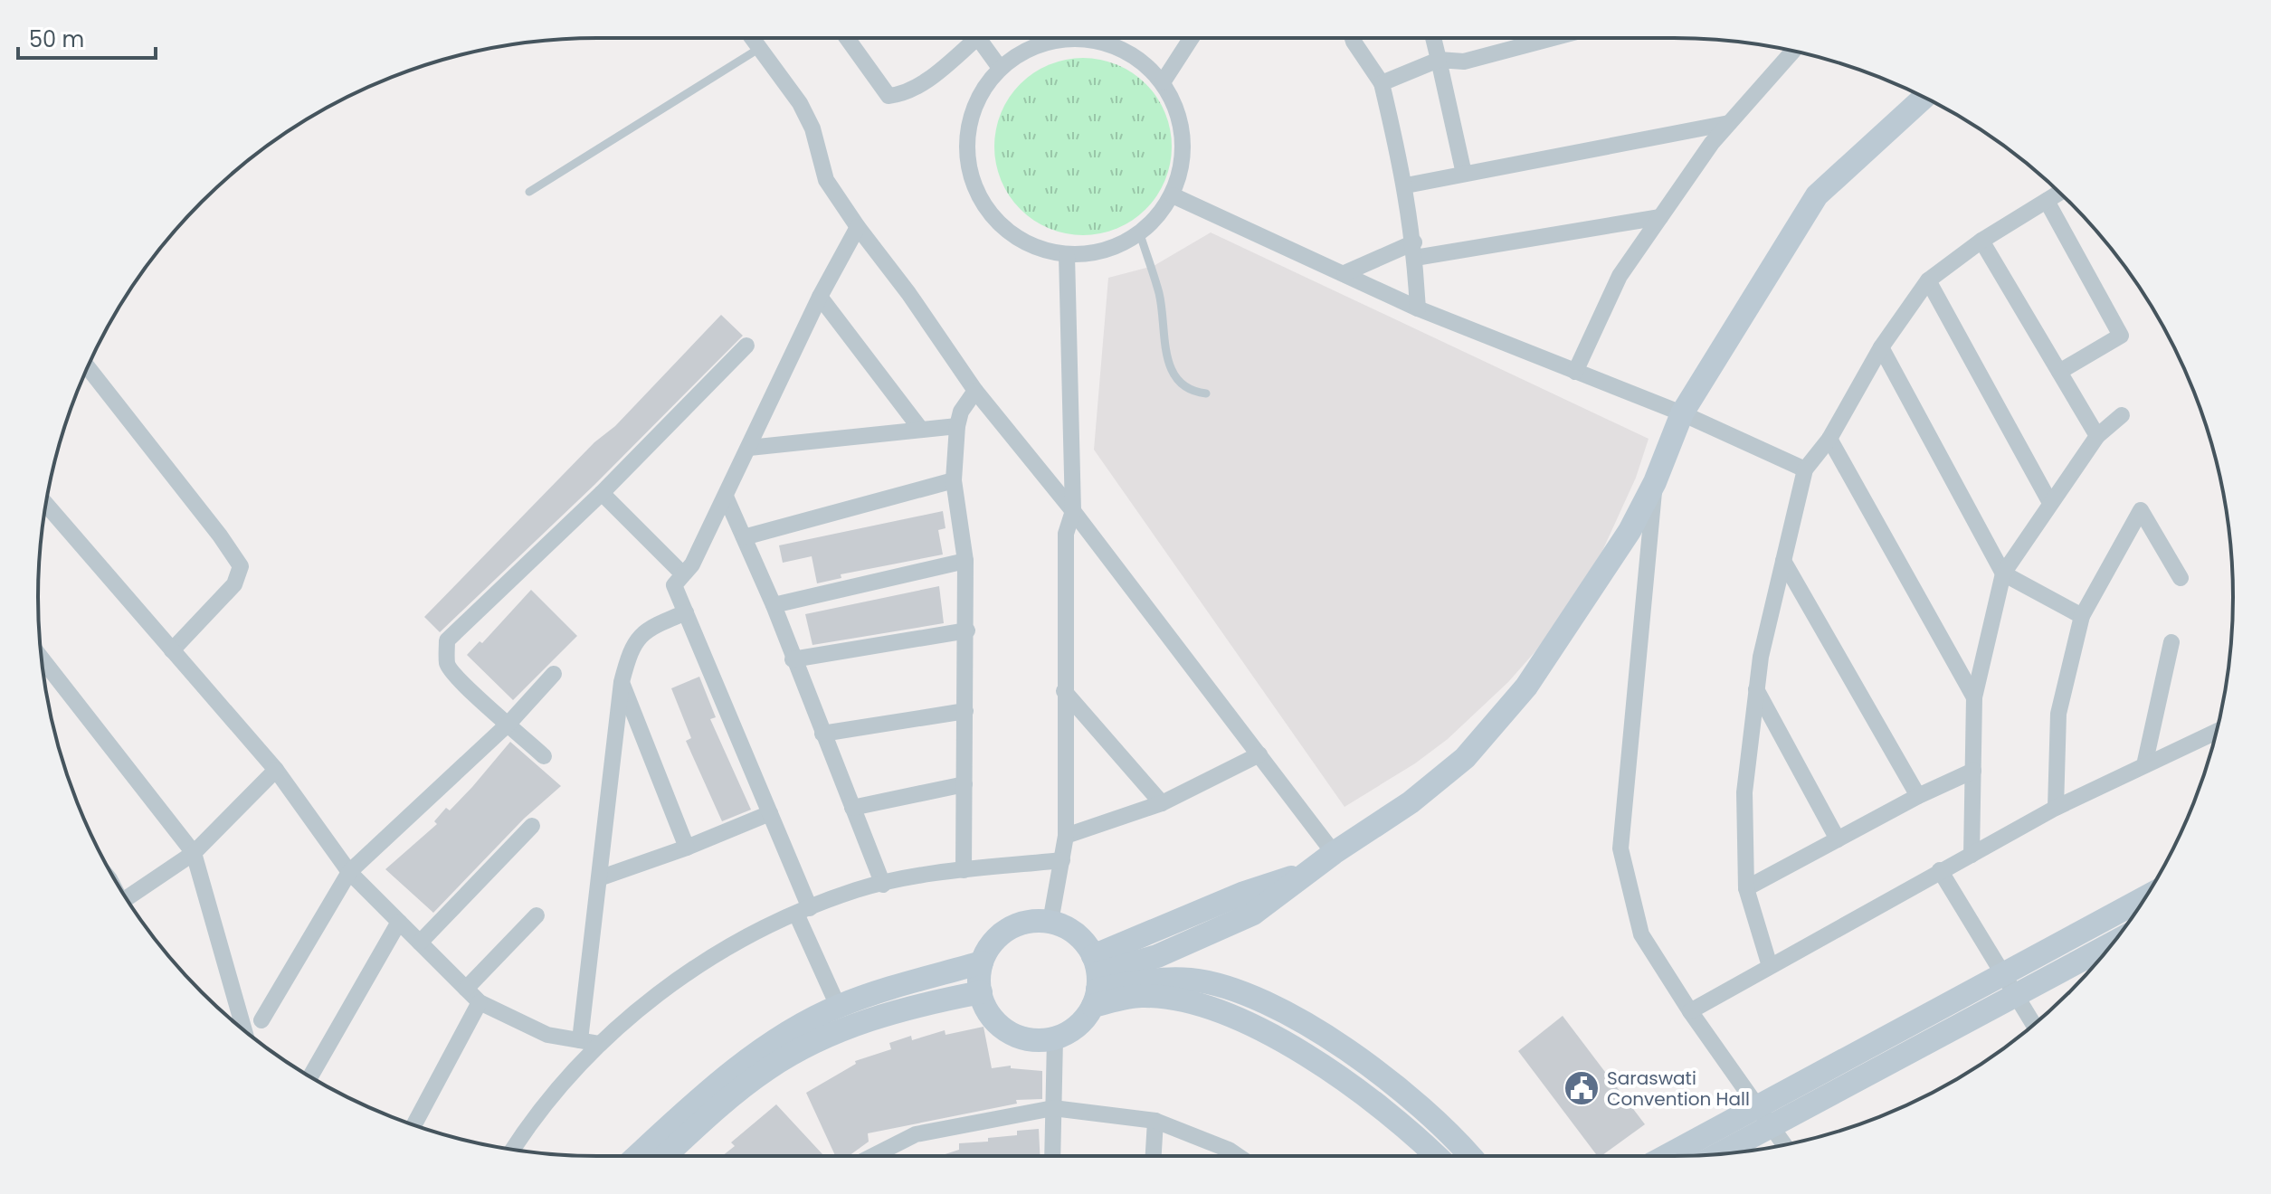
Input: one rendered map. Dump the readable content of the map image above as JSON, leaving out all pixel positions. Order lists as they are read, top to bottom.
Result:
{
  "places": {
    "public building": ["Saraswati Convention Hall"]
  },
  "scale_bar": "50 m"
}
